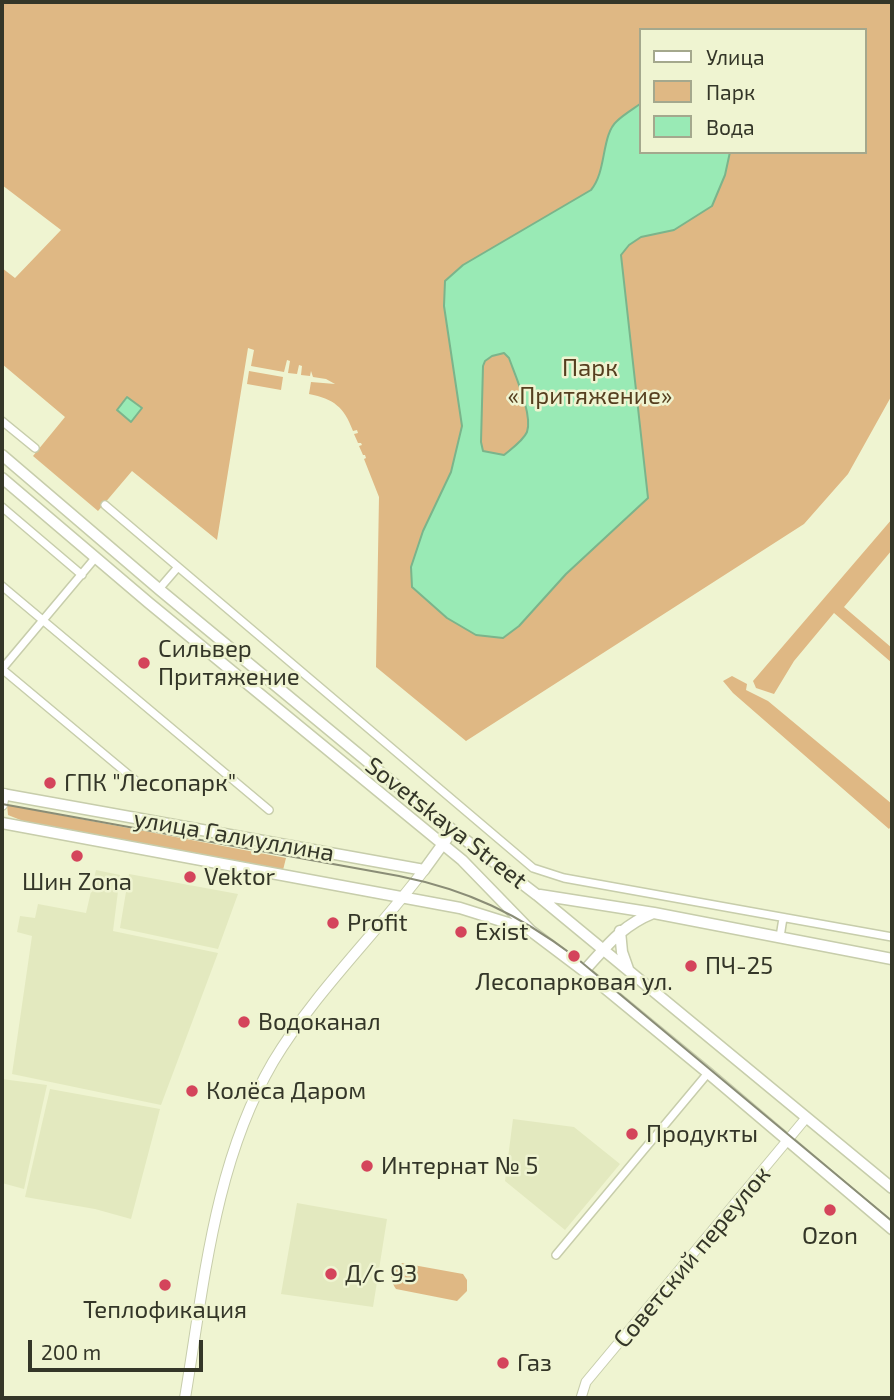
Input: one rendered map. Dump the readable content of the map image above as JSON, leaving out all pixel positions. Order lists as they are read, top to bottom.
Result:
{
  "streets": {
    "main road": ["Sovetskaya Street", "улица Галиуллина"],
    "street": ["Советский переулок"]
  },
  "crossings": [
    ["Sovetskaya Street", "улица Галиуллина"],
    ["Sovetskaya Street", "Советский переулок"]
  ],
  "parks": ["Парк «Притяжение»"],
  "places": [
    "Сильвер Притяжение",
    "ГПК \"Лесопарк\"",
    "Шин Zona",
    "Vektor",
    "Profit",
    "Exist",
    "Лесопарковая ул.",
    "ПЧ-25",
    "Водоканал",
    "Колёса Даром",
    "Продукты",
    "Интернат № 5",
    "Ozon",
    "Д/с 93",
    "Теплофикация",
    "Газ"
  ],
  "legend": ["Улица", "Парк", "Вода"],
  "scale_bar": "200 m"
}
